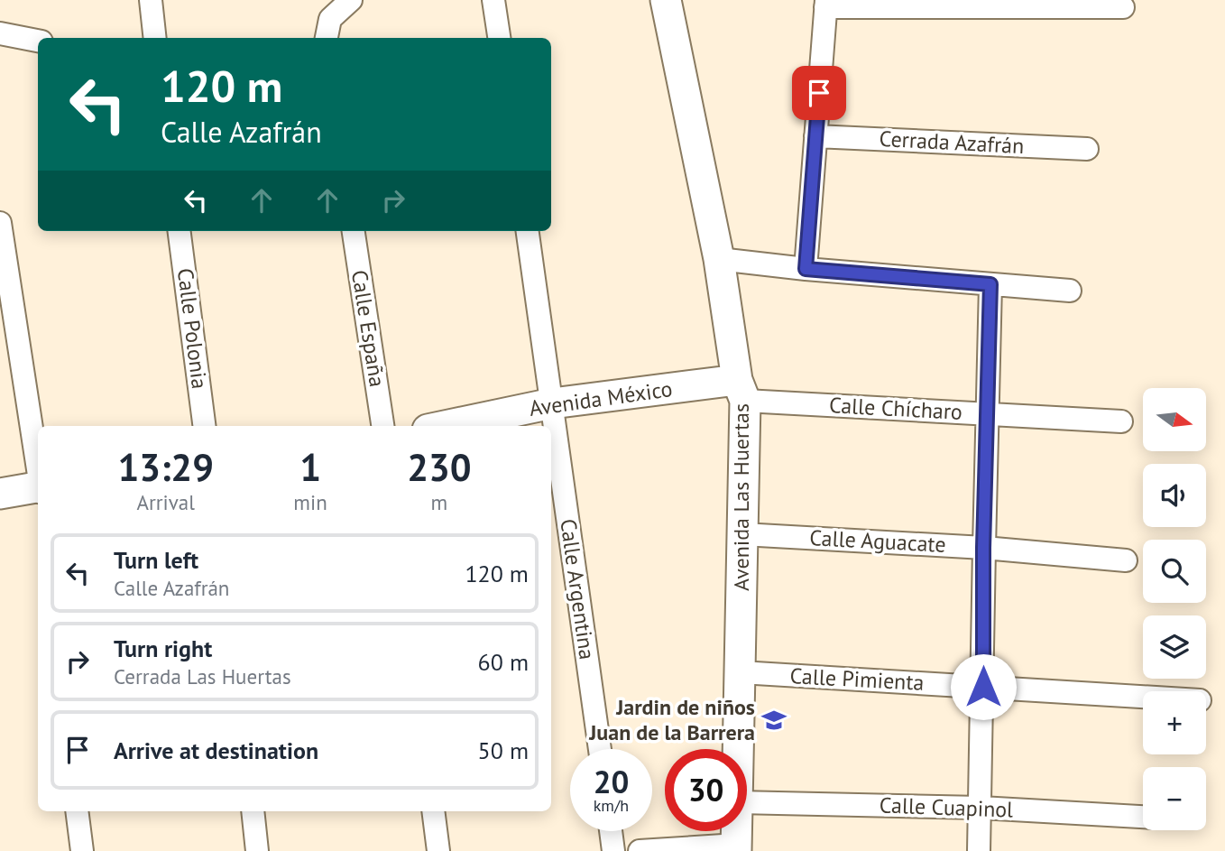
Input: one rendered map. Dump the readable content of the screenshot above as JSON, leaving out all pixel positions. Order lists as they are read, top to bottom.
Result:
{
  "streets": {
    "street": [
      "Cerrada Azafrán",
      "Calle Polonia",
      "Calle España",
      "Avenida México",
      "Calle Chícharo",
      "Avenida Las Huertas",
      "Calle Aguacate",
      "Calle Argentina",
      "Calle Pimienta",
      "Calle Cuapinol"
    ]
  },
  "crossings": [
    ["Avenida México", "Calle Chícharo"],
    ["Avenida México", "Avenida Las Huertas"],
    ["Avenida México", "Calle Argentina"],
    ["Calle Chícharo", "Avenida Las Huertas"],
    ["Avenida Las Huertas", "Calle Aguacate"],
    ["Avenida Las Huertas", "Calle Pimienta"]
  ],
  "places": {
    "school or university": ["Jardin de niños Juan de la Barrera"]
  },
  "north": "right",
  "page": {
    "turn": ["120 m", "Calle Azafrán"],
    "map_buttons": ["+", "−"],
    "eta": [
      "13:29",
      "Arrival",
      "1",
      "min",
      "230",
      "m"
    ],
    "list": [
      {
        "name": "Turn left",
        "note": "Calle Azafrán",
        "value": "120 m"
      },
      {
        "name": "Turn right",
        "note": "Cerrada Las Huertas",
        "value": "60 m"
      },
      {
        "name": "Arrive at destination",
        "value": "50 m"
      }
    ],
    "speed": "20 km/h",
    "limit": "30"
  }
}
